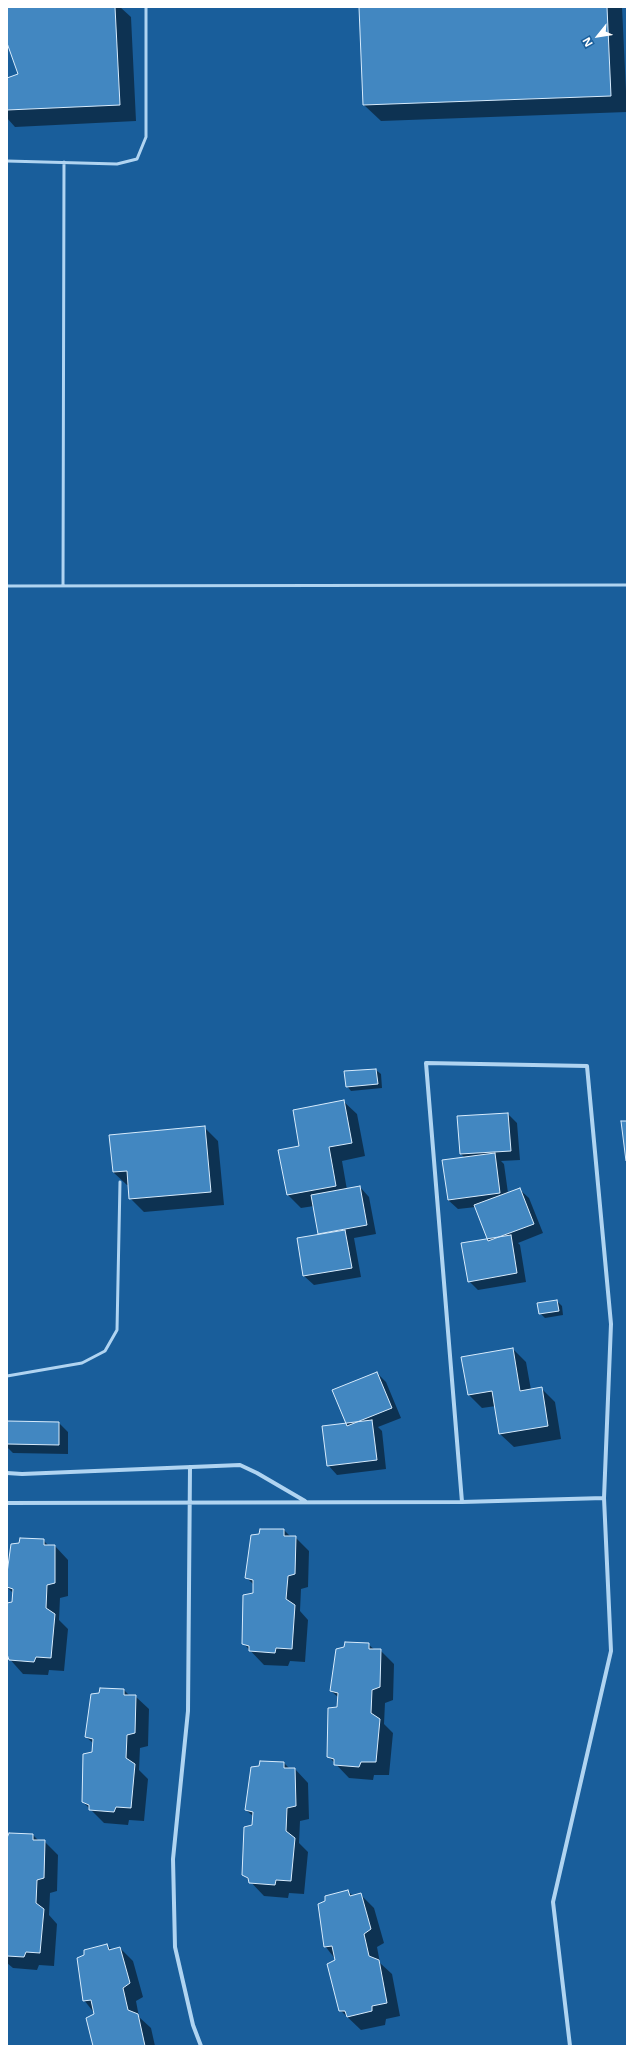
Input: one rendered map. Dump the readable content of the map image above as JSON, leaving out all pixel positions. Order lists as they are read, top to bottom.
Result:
{
  "north": "bottom left"
}
